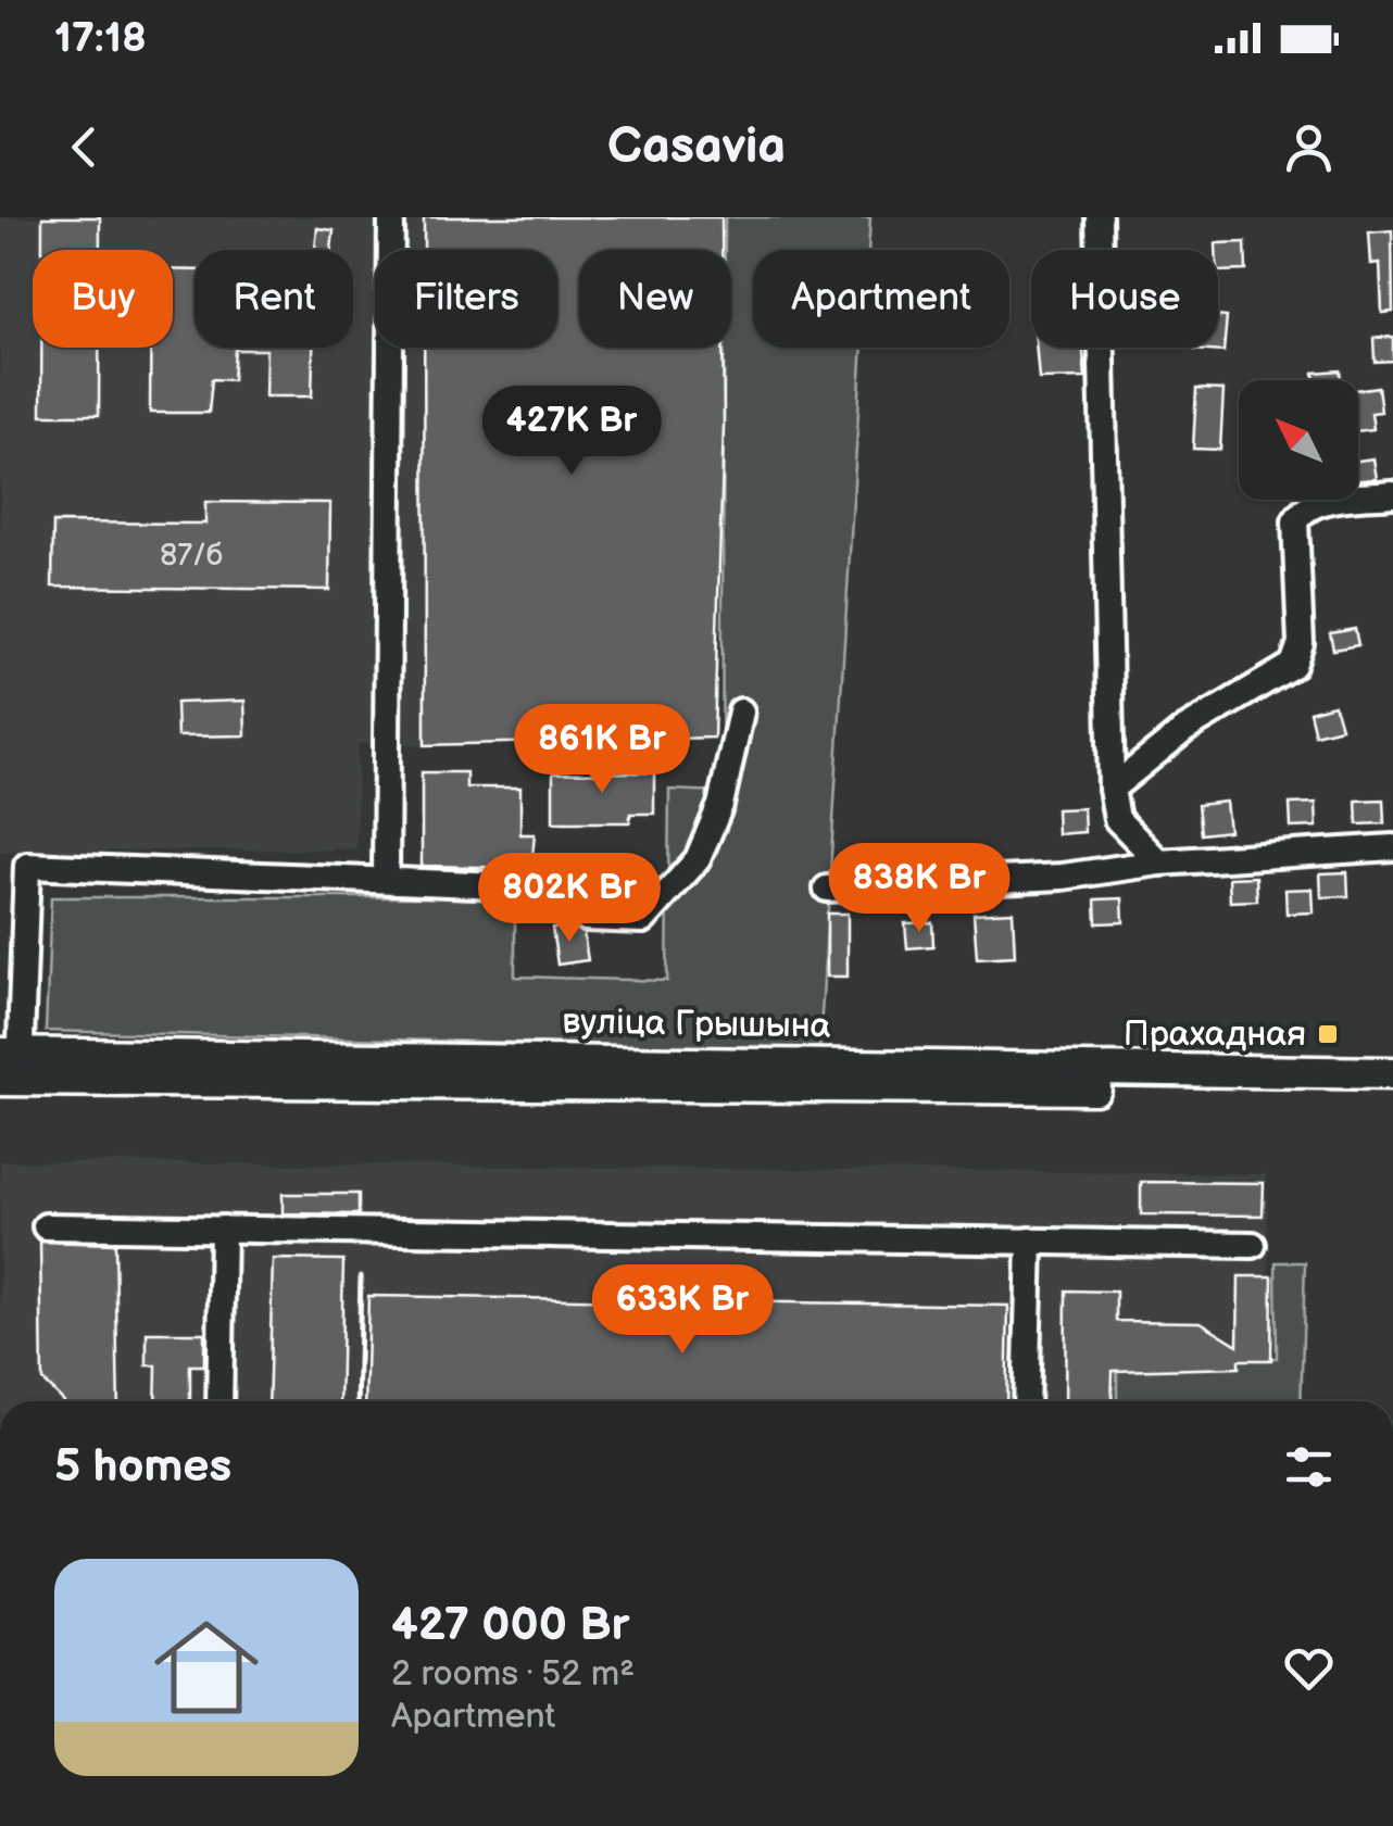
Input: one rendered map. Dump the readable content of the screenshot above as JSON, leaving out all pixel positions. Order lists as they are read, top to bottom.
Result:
{
  "streets": {
    "main road": ["вуліца Грышына"]
  },
  "places": {
    "transit": ["Прахадная"]
  },
  "house_numbers": ["87/б"],
  "north": "top left",
  "page": {
    "status": "17:18",
    "header": "Casavia",
    "chip": [
      "Buy",
      "Rent",
      "Filters",
      "New",
      "Apartment",
      "House"
    ],
    "price": [
      "427K Br",
      "861K Br",
      "838K Br",
      "802K Br",
      "633K Br"
    ],
    "heading": "5 homes",
    "list": [
      {
        "name": "427 000 Br",
        "note": "2 rooms · 52 m² · Apartment"
      }
    ]
  }
}
